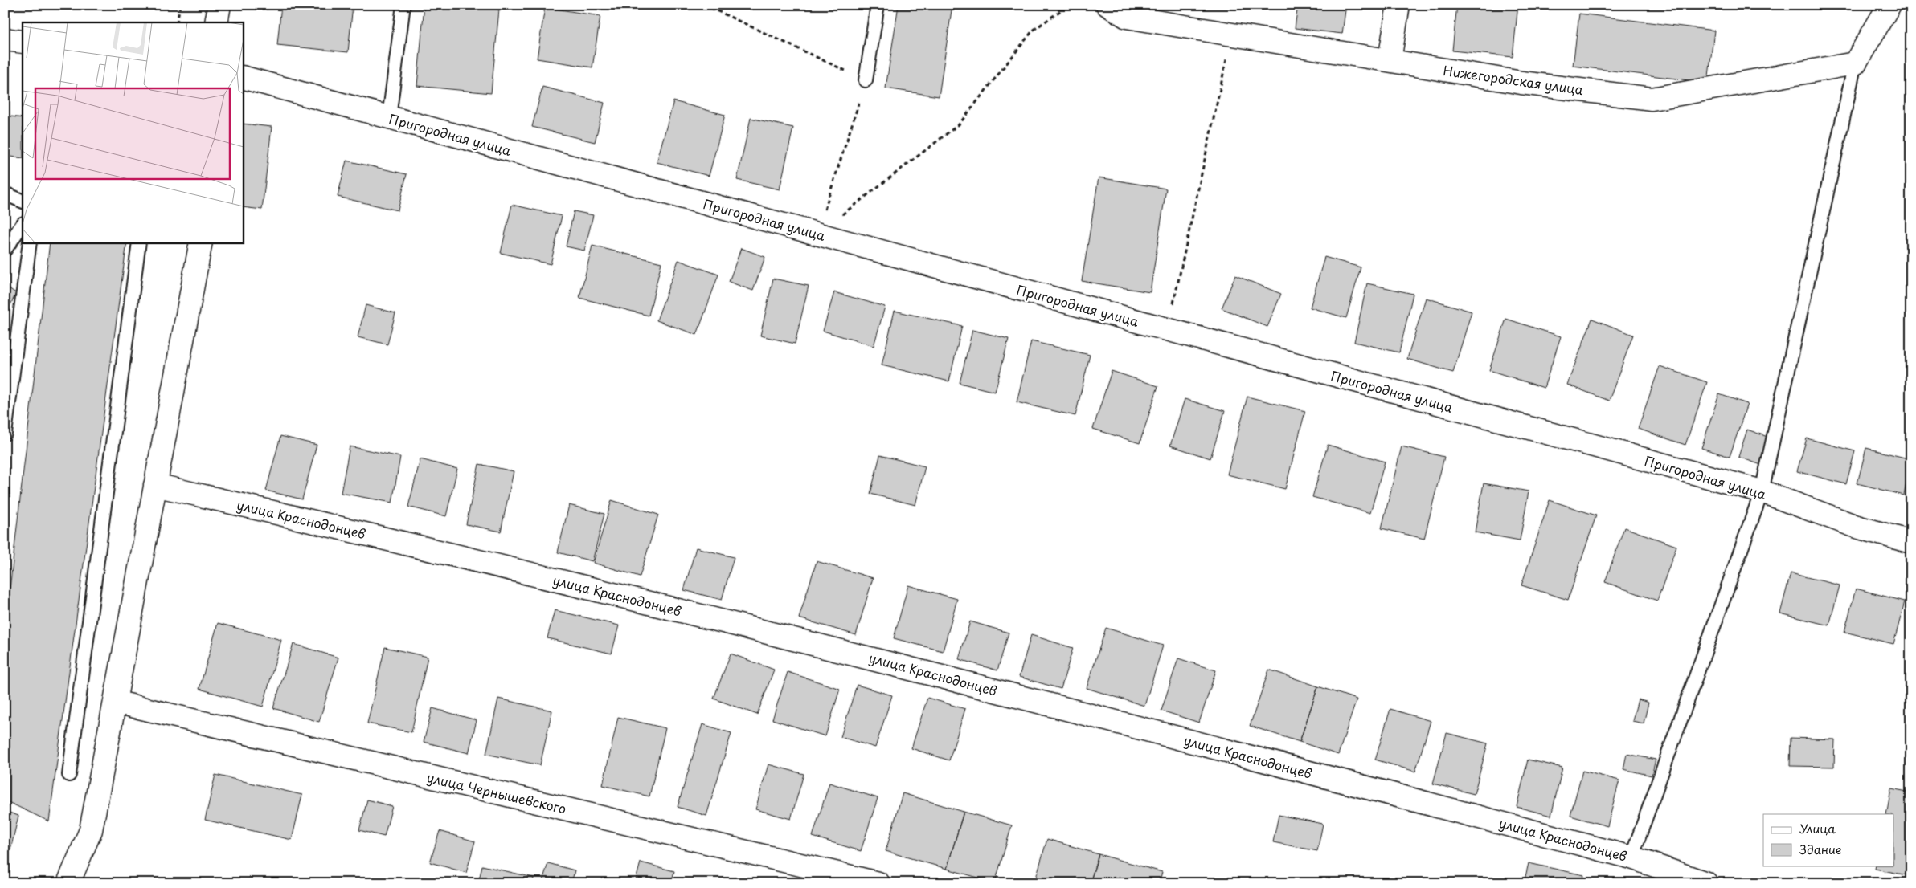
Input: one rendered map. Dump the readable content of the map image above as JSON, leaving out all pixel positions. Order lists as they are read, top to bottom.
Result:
{
  "streets": {
    "street": [
      "Нижегородская улица",
      "Пригородная улица",
      "улица Краснодонцев",
      "улица Чернышевского"
    ]
  },
  "legend": ["Улица", "Здание"]
}
